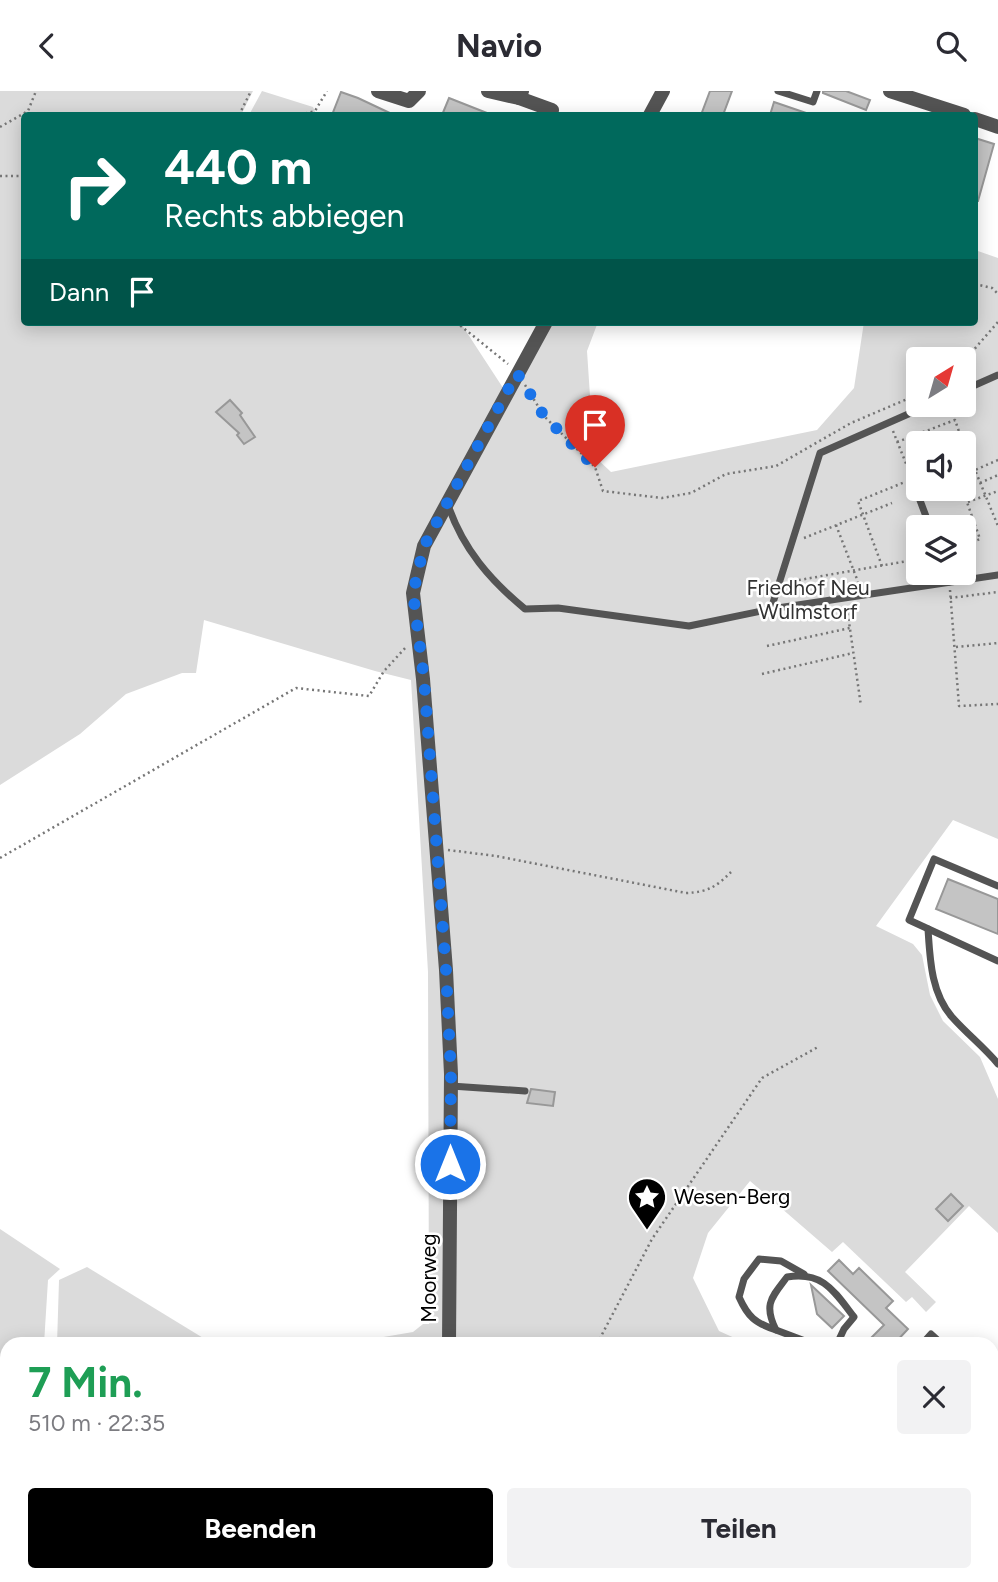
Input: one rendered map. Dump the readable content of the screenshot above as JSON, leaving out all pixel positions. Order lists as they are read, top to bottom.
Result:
{
  "streets": {
    "street": ["Moorweg"]
  },
  "parks": ["Friedhof Neu Wulmstorf"],
  "places": {
    "place": ["Wesen-Berg"]
  },
  "north": "top right",
  "page": {
    "header": "Navio",
    "turn": ["440 m", "Rechts abbiegen"],
    "then": "Dann",
    "heading": ["7 Min.", "510 m · 22:35"],
    "buttons": ["Beenden", "Teilen"]
  }
}
